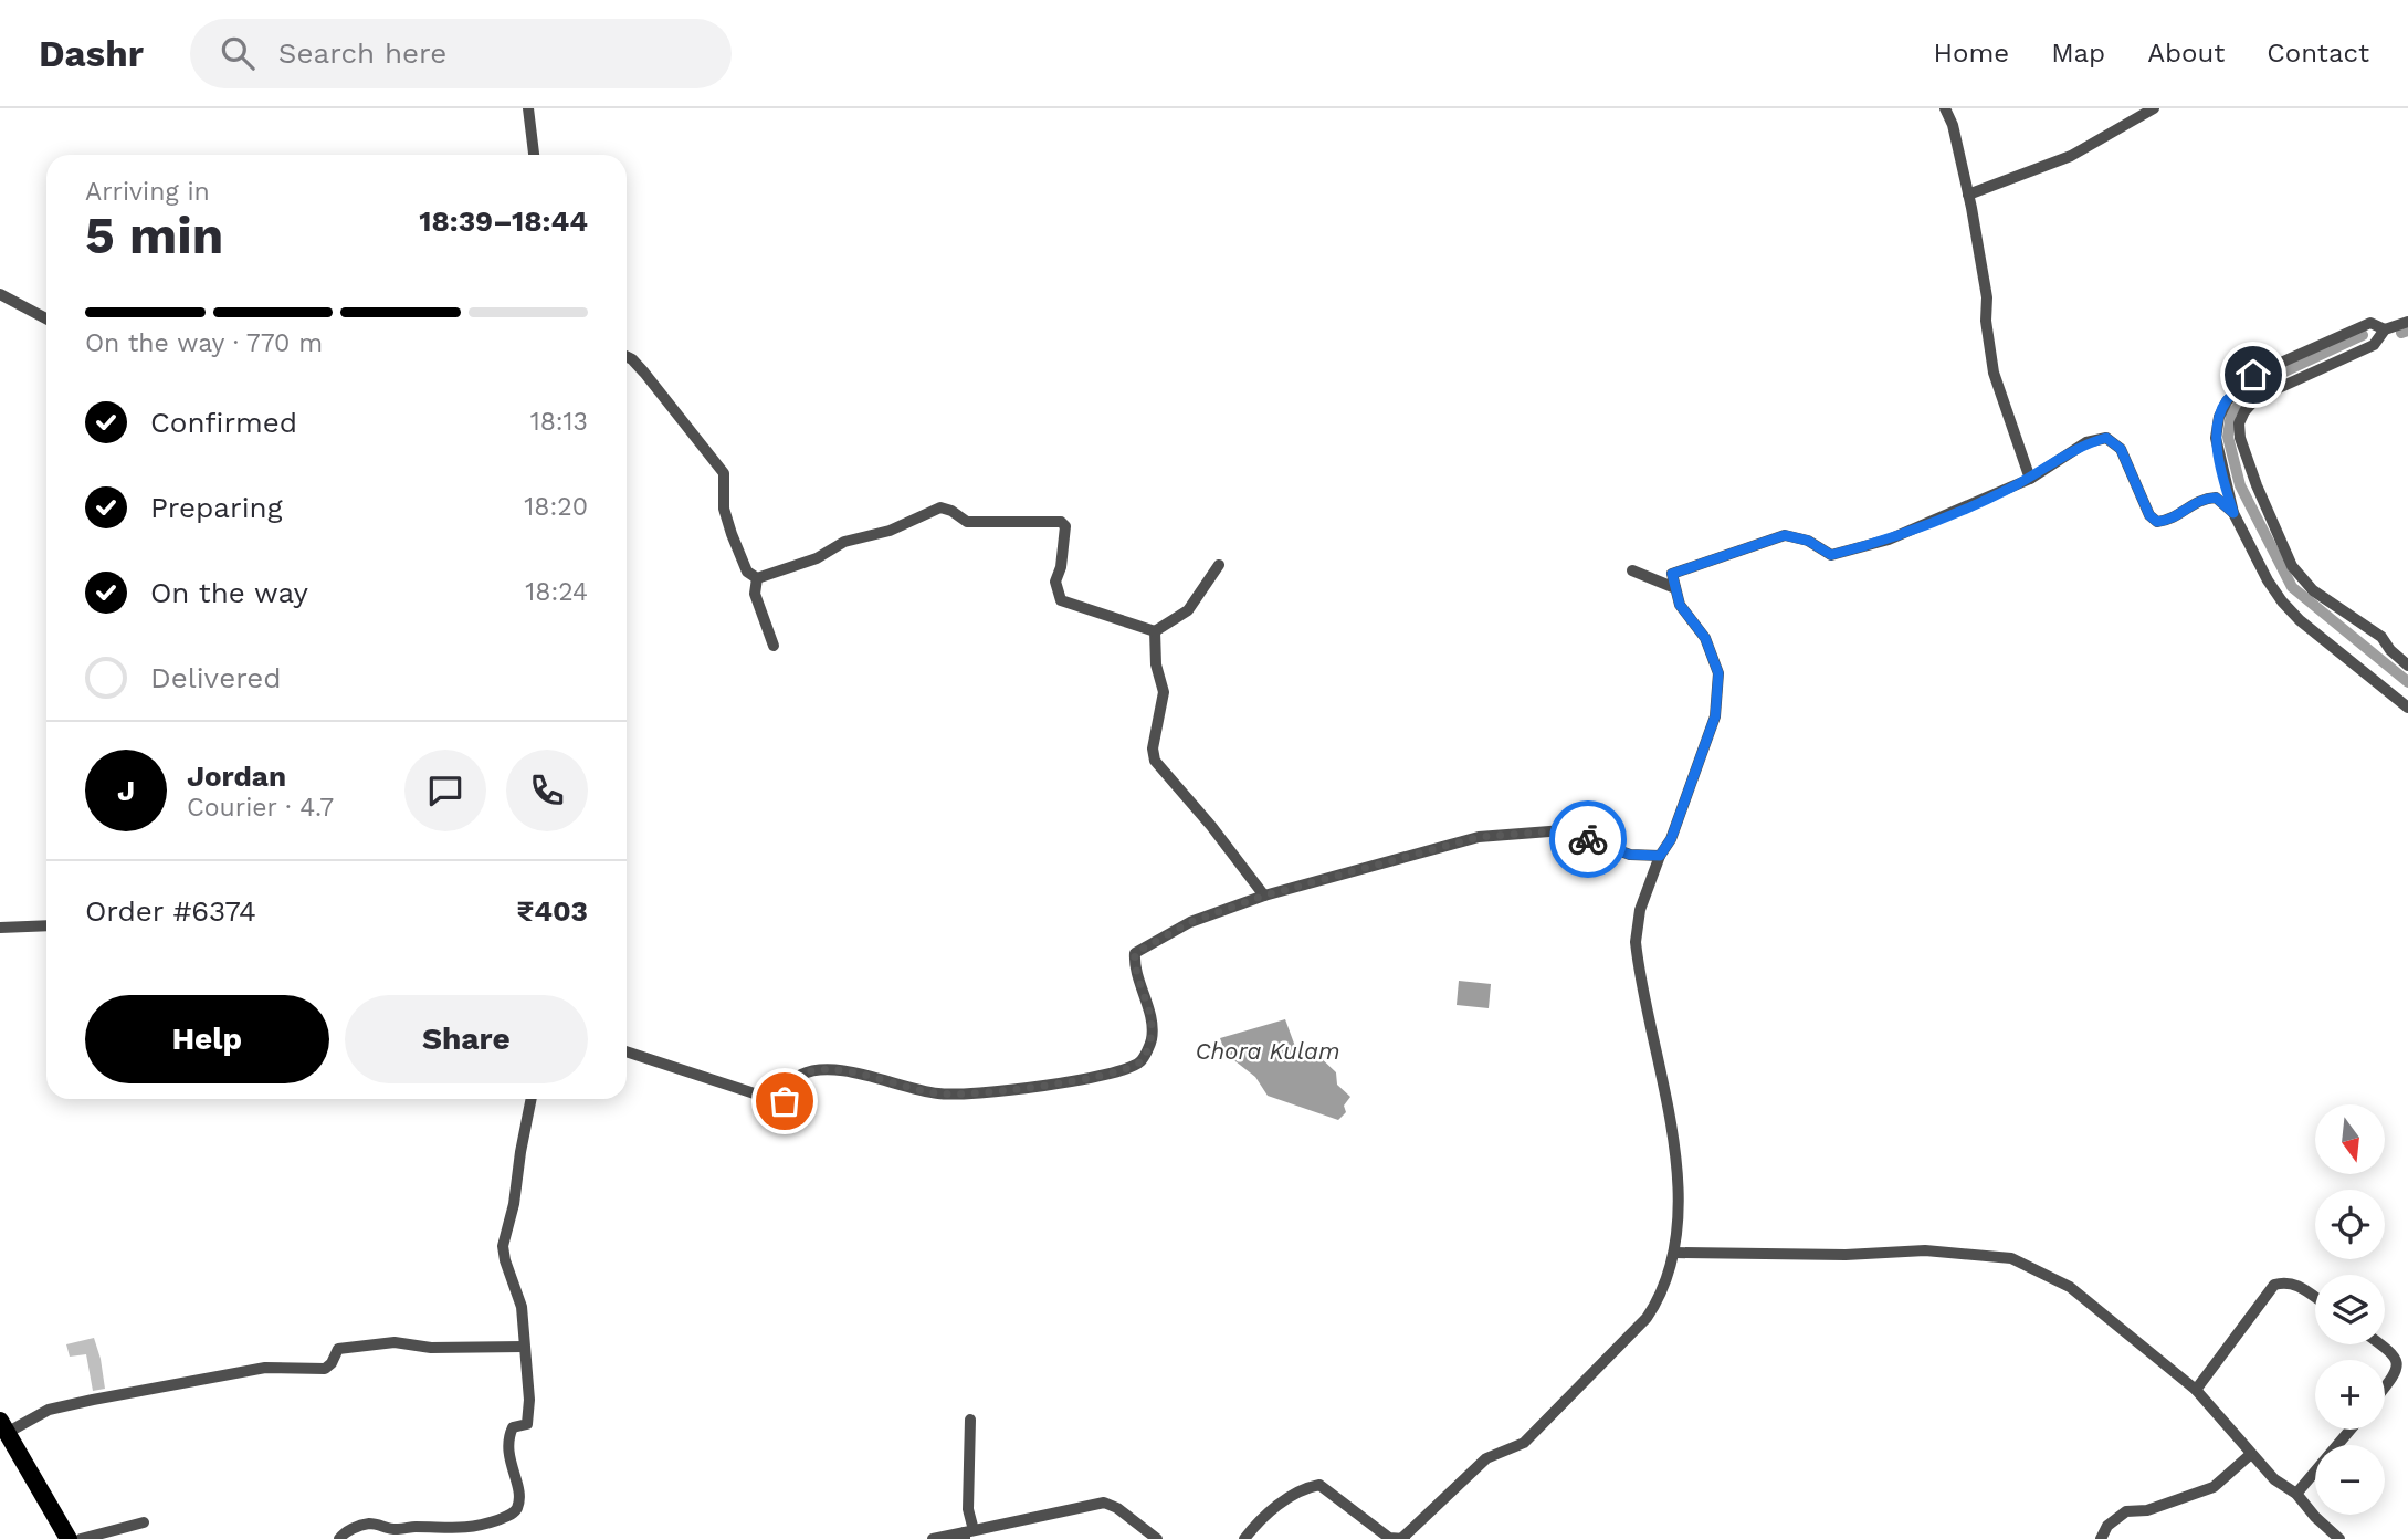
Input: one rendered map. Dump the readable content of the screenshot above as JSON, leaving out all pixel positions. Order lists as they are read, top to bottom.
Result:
{
  "water": ["Chora Kulam"],
  "north": "bottom",
  "page": {
    "header": "Dashr",
    "search": "Search here",
    "nav": [
      "Home",
      "Map",
      "About",
      "Contact"
    ],
    "heading": ["5 min", "Arriving in", "18:39–18:44"],
    "panel": [
      "Jordan",
      "Courier · 4.7",
      "Order #6374",
      "₹403"
    ],
    "bar": "On the way · 770 m",
    "list": [
      ["Confirmed", "18:13"],
      ["Preparing", "18:20"],
      ["On the way", "18:24"],
      "Delivered"
    ],
    "round": "J",
    "buttons": ["Help", "Share"],
    "map_buttons": ["+", "−"]
  }
}
